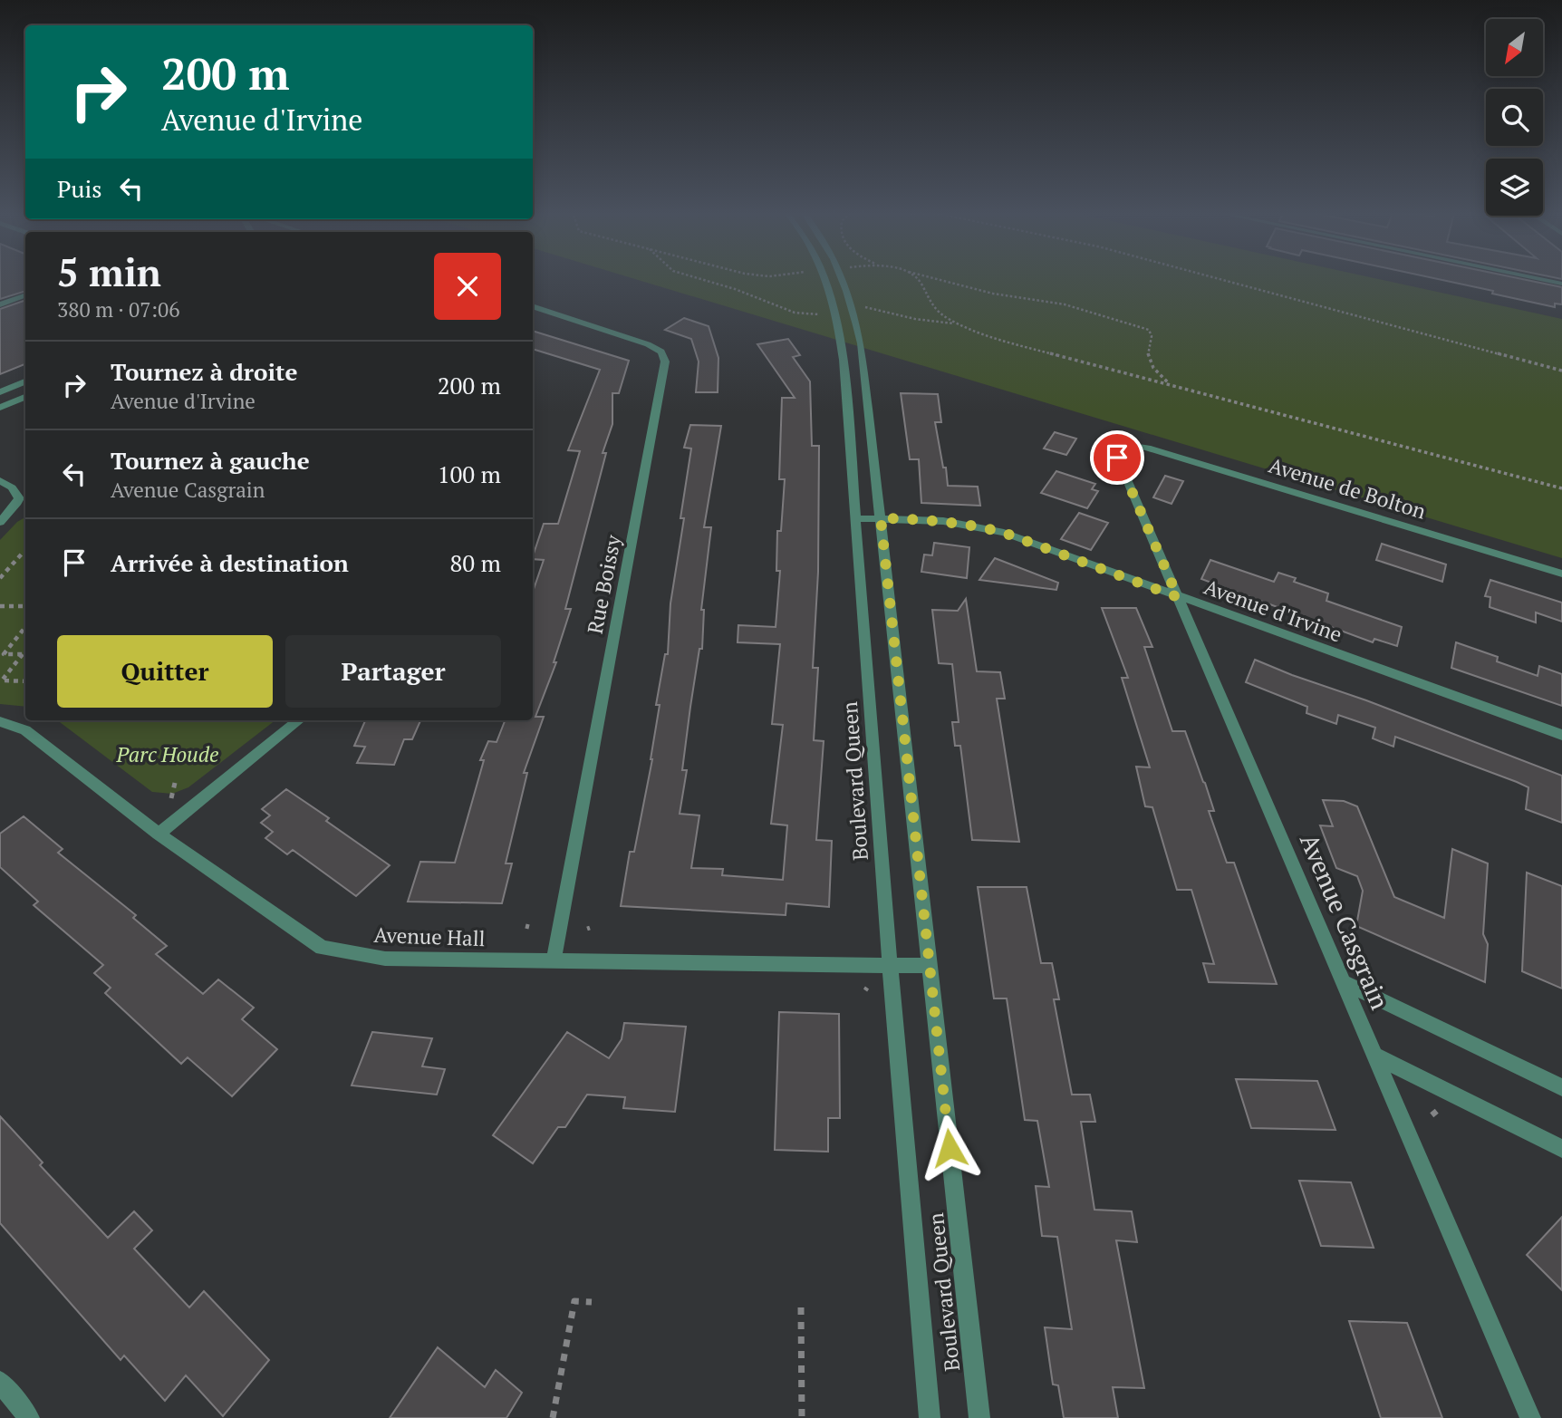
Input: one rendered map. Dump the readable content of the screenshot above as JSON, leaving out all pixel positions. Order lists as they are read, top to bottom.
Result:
{
  "streets": {
    "street": [
      "Avenue de Bolton",
      "Rue Boissy",
      "Avenue d'Irvine",
      "Boulevard Queen",
      "Avenue Casgrain",
      "Avenue Hall"
    ]
  },
  "crossings": [
    ["Avenue de Bolton", "Avenue Casgrain"],
    ["Rue Boissy", "Avenue Hall"],
    ["Avenue d'Irvine", "Boulevard Queen"],
    ["Avenue d'Irvine", "Avenue Casgrain"],
    ["Boulevard Queen", "Avenue Hall"]
  ],
  "parks": ["Parc Houde"],
  "north": "bottom left",
  "page": {
    "turn": ["200 m", "Avenue d'Irvine"],
    "then": "Puis",
    "heading": ["5 min", "380 m · 07:06"],
    "list": [
      {
        "name": "Tournez à droite",
        "note": "Avenue d'Irvine",
        "value": "200 m"
      },
      {
        "name": "Tournez à gauche",
        "note": "Avenue Casgrain",
        "value": "100 m"
      },
      {
        "name": "Arrivée à destination",
        "value": "80 m"
      }
    ],
    "buttons": ["Quitter", "Partager"]
  }
}
